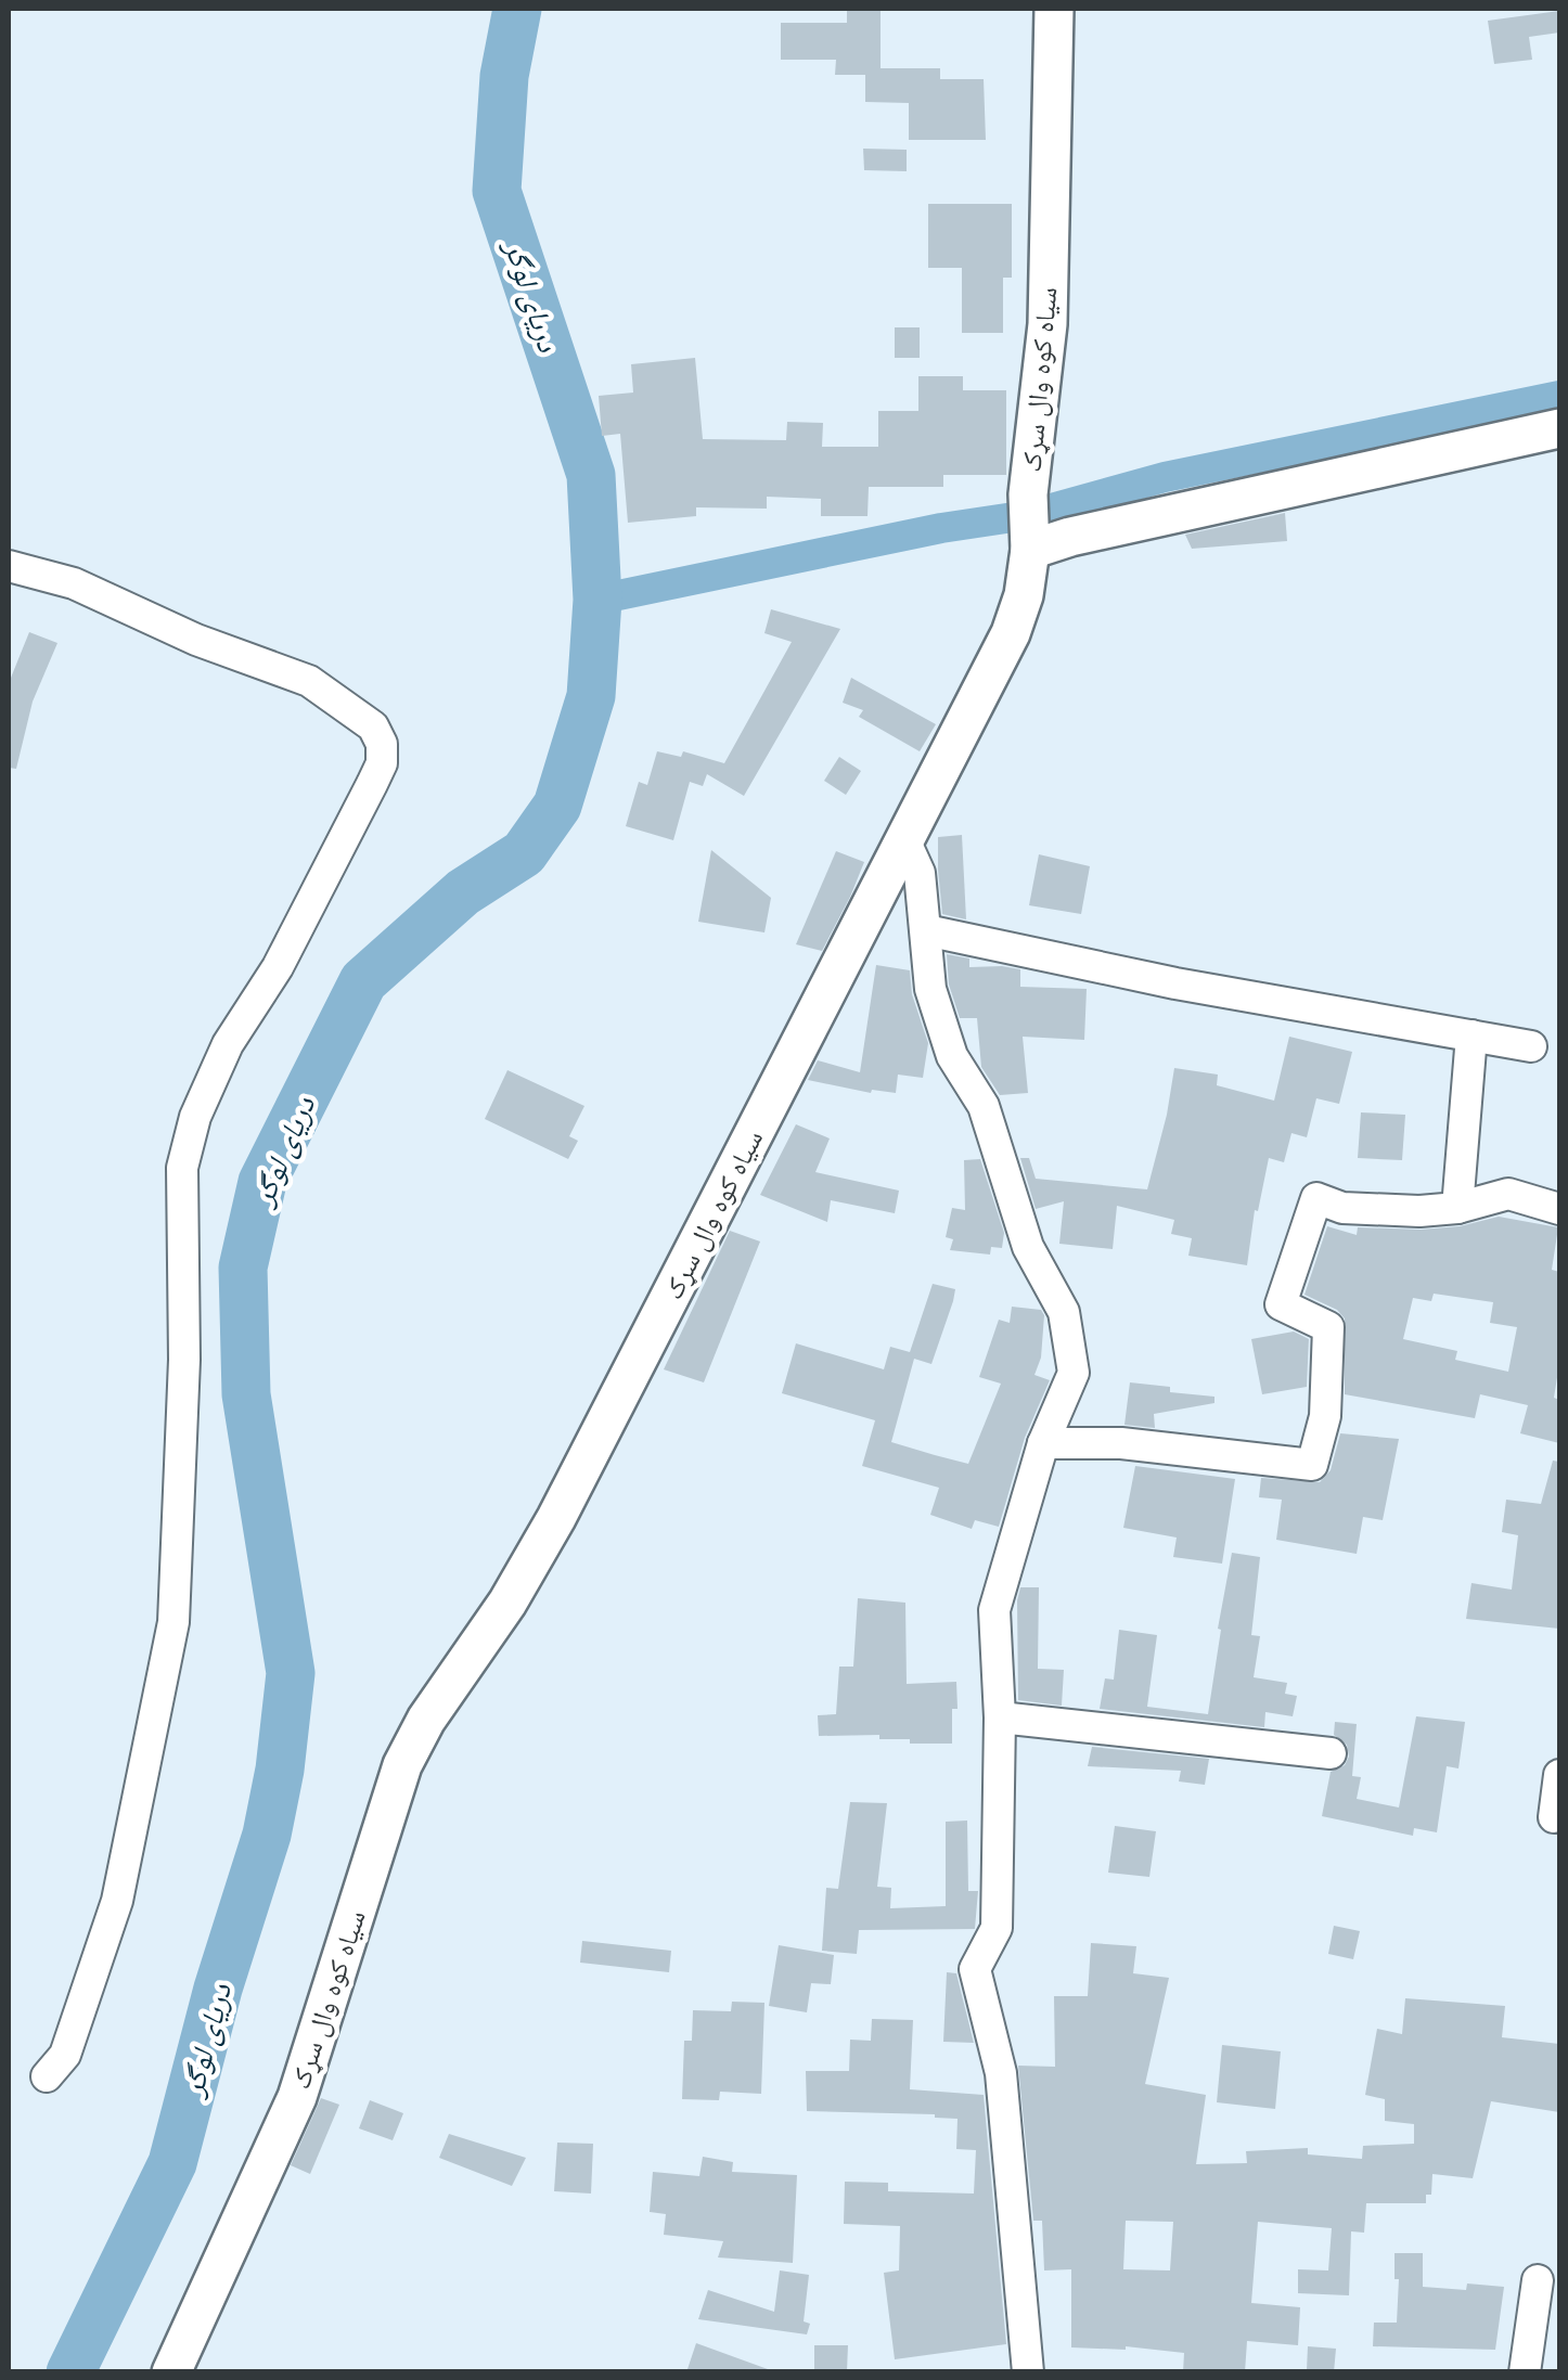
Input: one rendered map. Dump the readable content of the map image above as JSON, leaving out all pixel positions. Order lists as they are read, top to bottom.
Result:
{
  "streets": {
    "street": ["سیاه کوه وال سړک"]
  },
  "water": ["دریای لوگر"]
}
